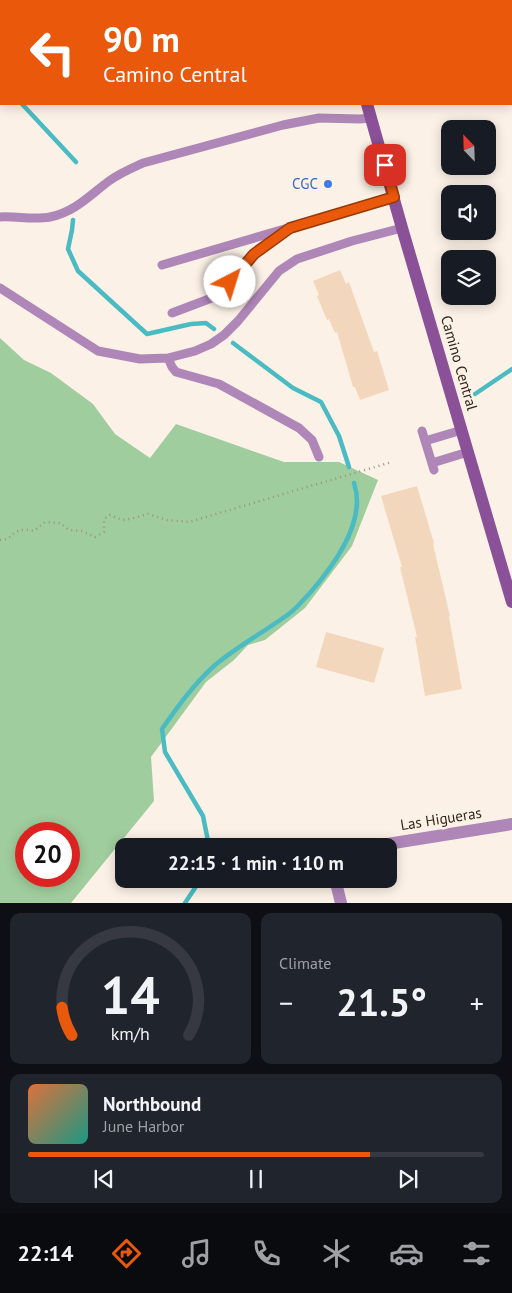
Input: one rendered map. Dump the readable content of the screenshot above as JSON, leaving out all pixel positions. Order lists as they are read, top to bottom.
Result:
{
  "streets": {
    "main road": ["Camino Central"],
    "street": ["Las Higueras"]
  },
  "places": ["CGC"],
  "north": "top left",
  "page": {
    "turn": ["90 m", "Camino Central"],
    "limit": "20",
    "trip": "22:15 · 1 min · 110 m",
    "tile": "Climate",
    "heat": ["−", "21.5°", "+"],
    "song": ["Northbound", "June Harbor"],
    "tabs": "22:14",
    "gauge": ["14", "km/h"]
  }
}
